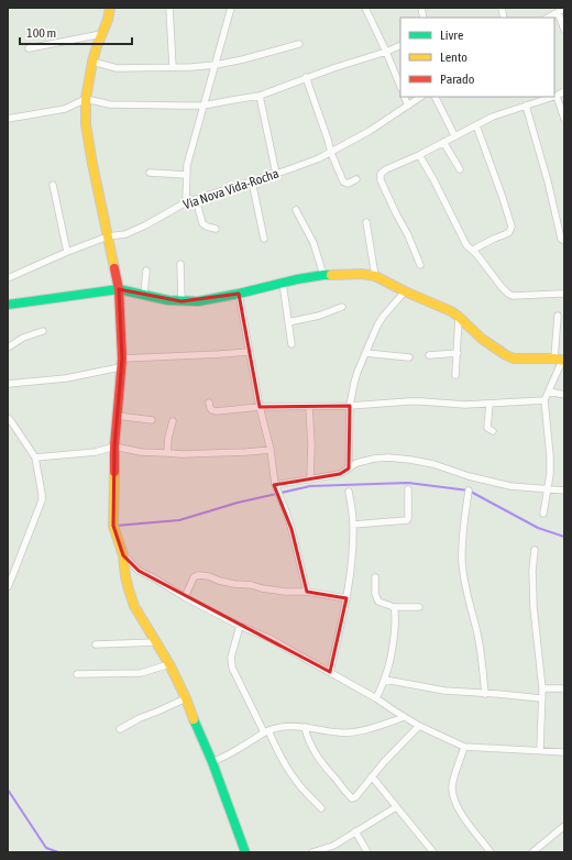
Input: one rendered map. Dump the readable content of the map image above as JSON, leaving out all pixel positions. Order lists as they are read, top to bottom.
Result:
{
  "streets": {
    "street": ["Via Nova Vida-Rocha"]
  },
  "legend": ["Livre", "Lento", "Parado"],
  "scale_bar": "100 m"
}
